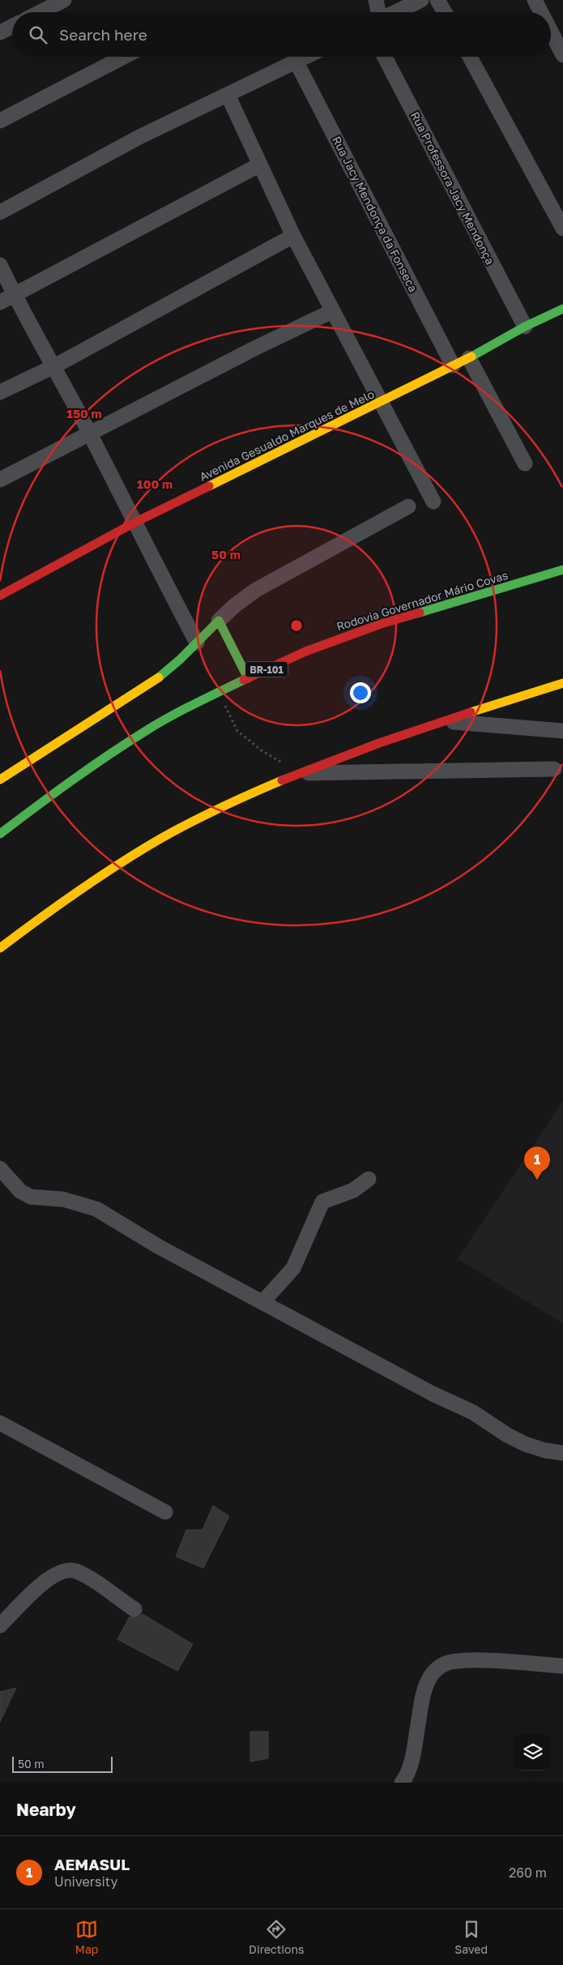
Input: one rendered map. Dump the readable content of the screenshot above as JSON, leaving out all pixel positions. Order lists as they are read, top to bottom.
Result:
{
  "streets": {
    "main road": ["Avenida Gesualdo Marques de Melo", "Rodovia Governador Mário Covas", "BR-101"],
    "street": ["Rua Professora Jacy Mendonça", "Rua Jacy Mendonça da Fonseca"]
  },
  "crossings": [
    ["Rua Professora Jacy Mendonça", "Avenida Gesualdo Marques de Melo"],
    ["Rua Jacy Mendonça da Fonseca", "Avenida Gesualdo Marques de Melo"]
  ],
  "scale_bar": "50 m",
  "page": {
    "search": "Search here",
    "pins": "1",
    "scale": "50 m",
    "heading": "Nearby",
    "list": [
      {
        "mark": "1",
        "name": "AEMASUL",
        "note": "University",
        "value": "260 m"
      }
    ],
    "nav": ["Map", "Directions", "Saved"]
  },
  "rings": ["150 m", "100 m", "50 m"]
}
